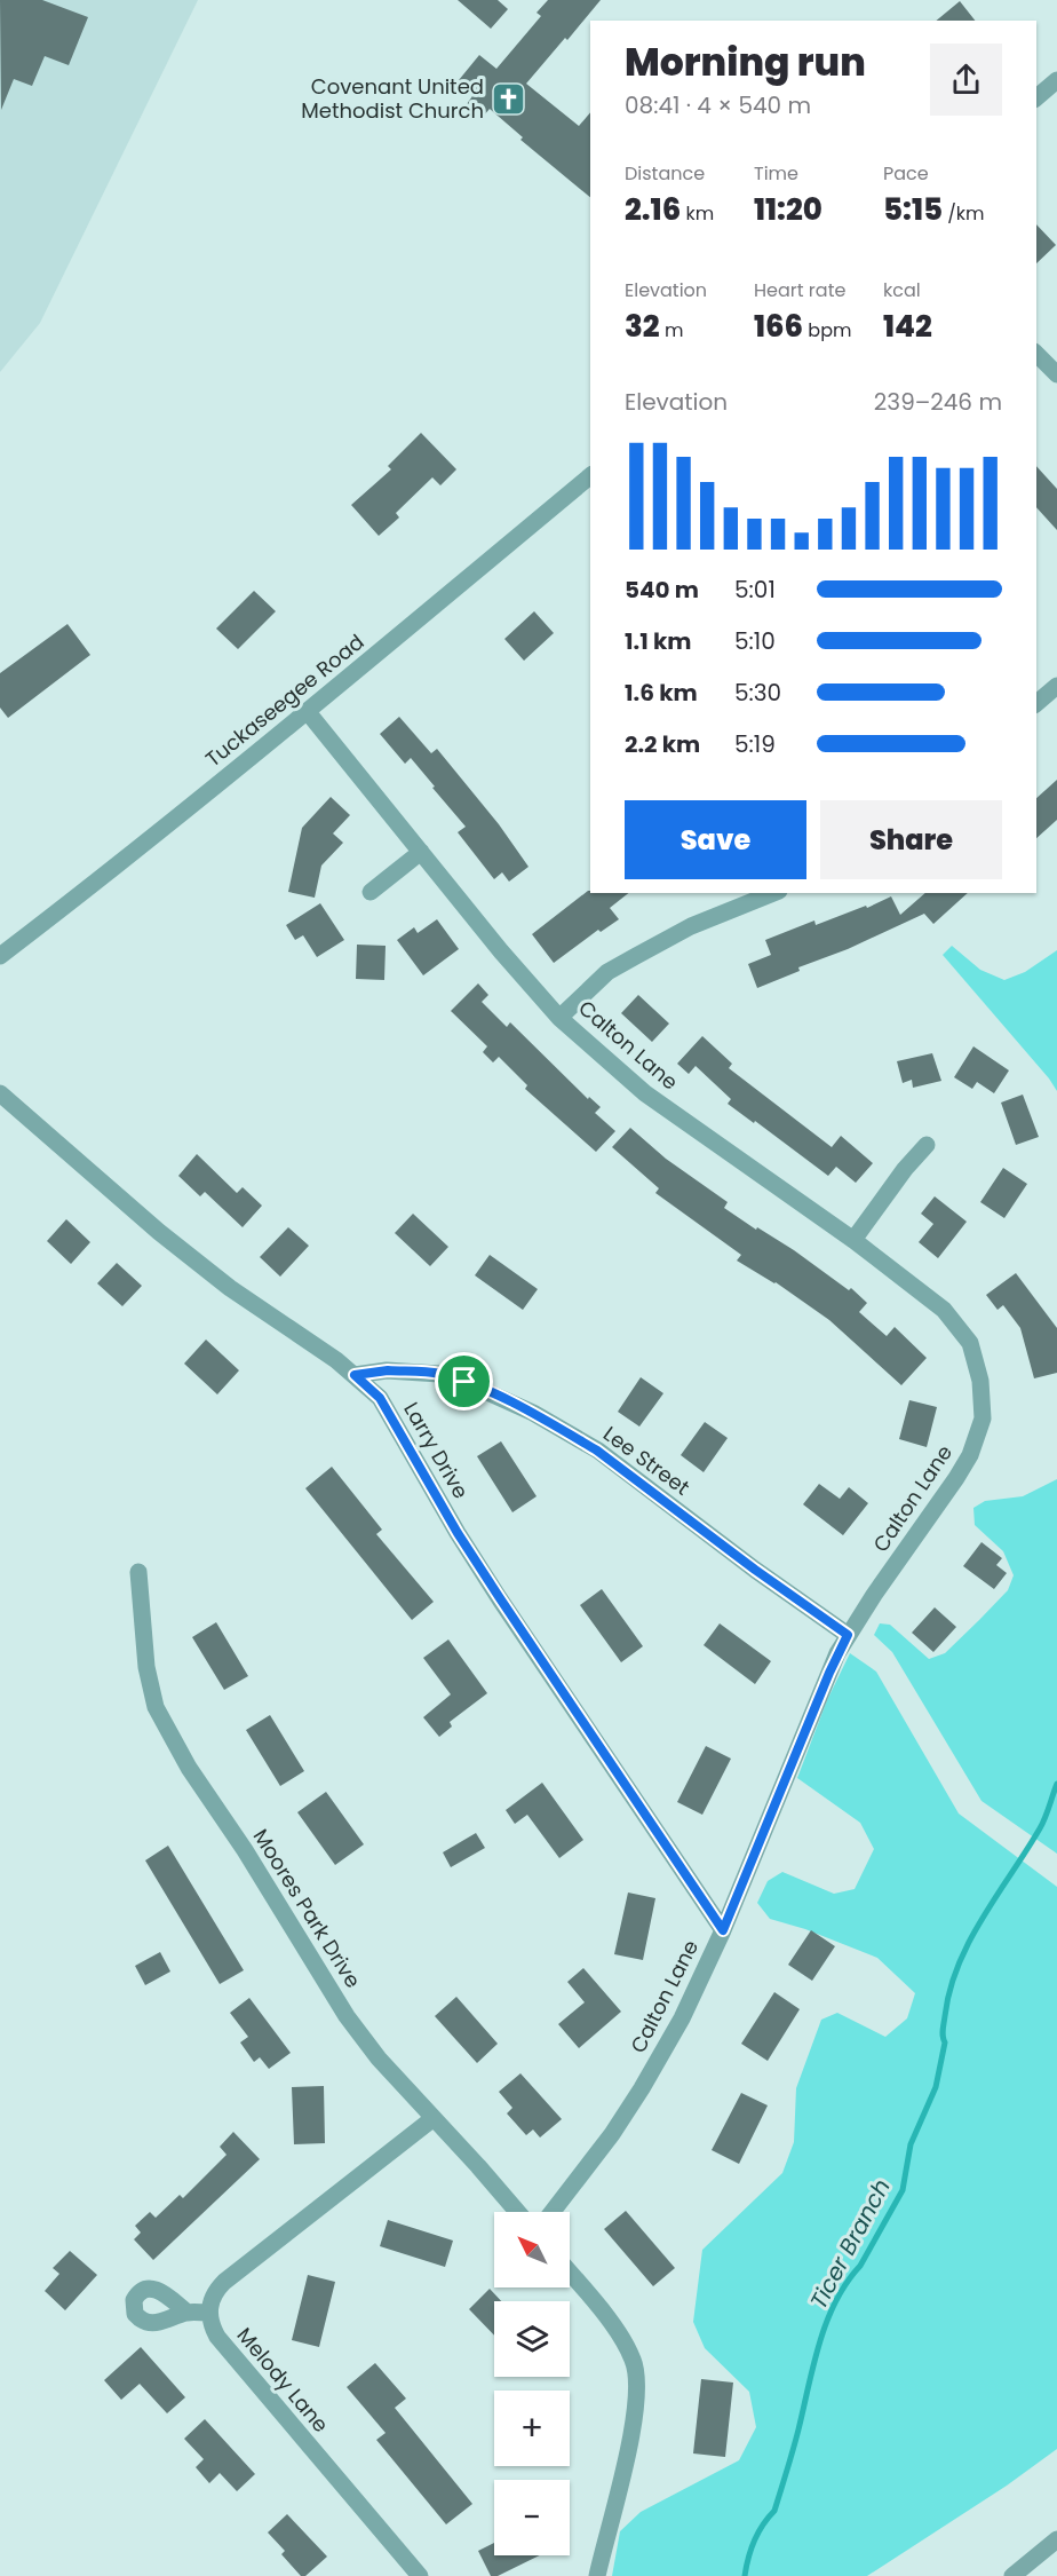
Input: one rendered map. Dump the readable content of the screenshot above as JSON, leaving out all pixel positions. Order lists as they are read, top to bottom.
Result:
{
  "streets": {
    "street": [
      "Tuckaseegee Road",
      "Calton Lane",
      "Larry Drive",
      "Lee Street",
      "Moores Park Drive",
      "Melody Lane"
    ]
  },
  "crossings": [
    ["Tuckaseegee Road", "Calton Lane"],
    ["Calton Lane", "Larry Drive"],
    ["Calton Lane", "Lee Street"],
    ["Larry Drive", "Lee Street"]
  ],
  "water": ["Ticer Branch"],
  "places": {
    "church": ["Covenant United Methodist Church"]
  },
  "north": "top left",
  "page": {
    "heading": ["Morning run", "08:41 · 4 × 540 m"],
    "stats": [
      ["Distance", "2.16 km"],
      ["Time", "11:20"],
      ["Pace", "5:15 /km"],
      ["Elevation", "32 m"],
      ["Heart rate", "166 bpm"],
      ["kcal", "142"]
    ],
    "chart": ["Elevation", "239–246 m"],
    "list": [
      {
        "name": "540 m",
        "note": "5:01"
      },
      {
        "name": "1.1 km",
        "note": "5:10"
      },
      {
        "name": "1.6 km",
        "note": "5:30"
      },
      {
        "name": "2.2 km",
        "note": "5:19"
      }
    ],
    "buttons": ["Save", "Share"],
    "map_buttons": ["+", "−"]
  }
}
